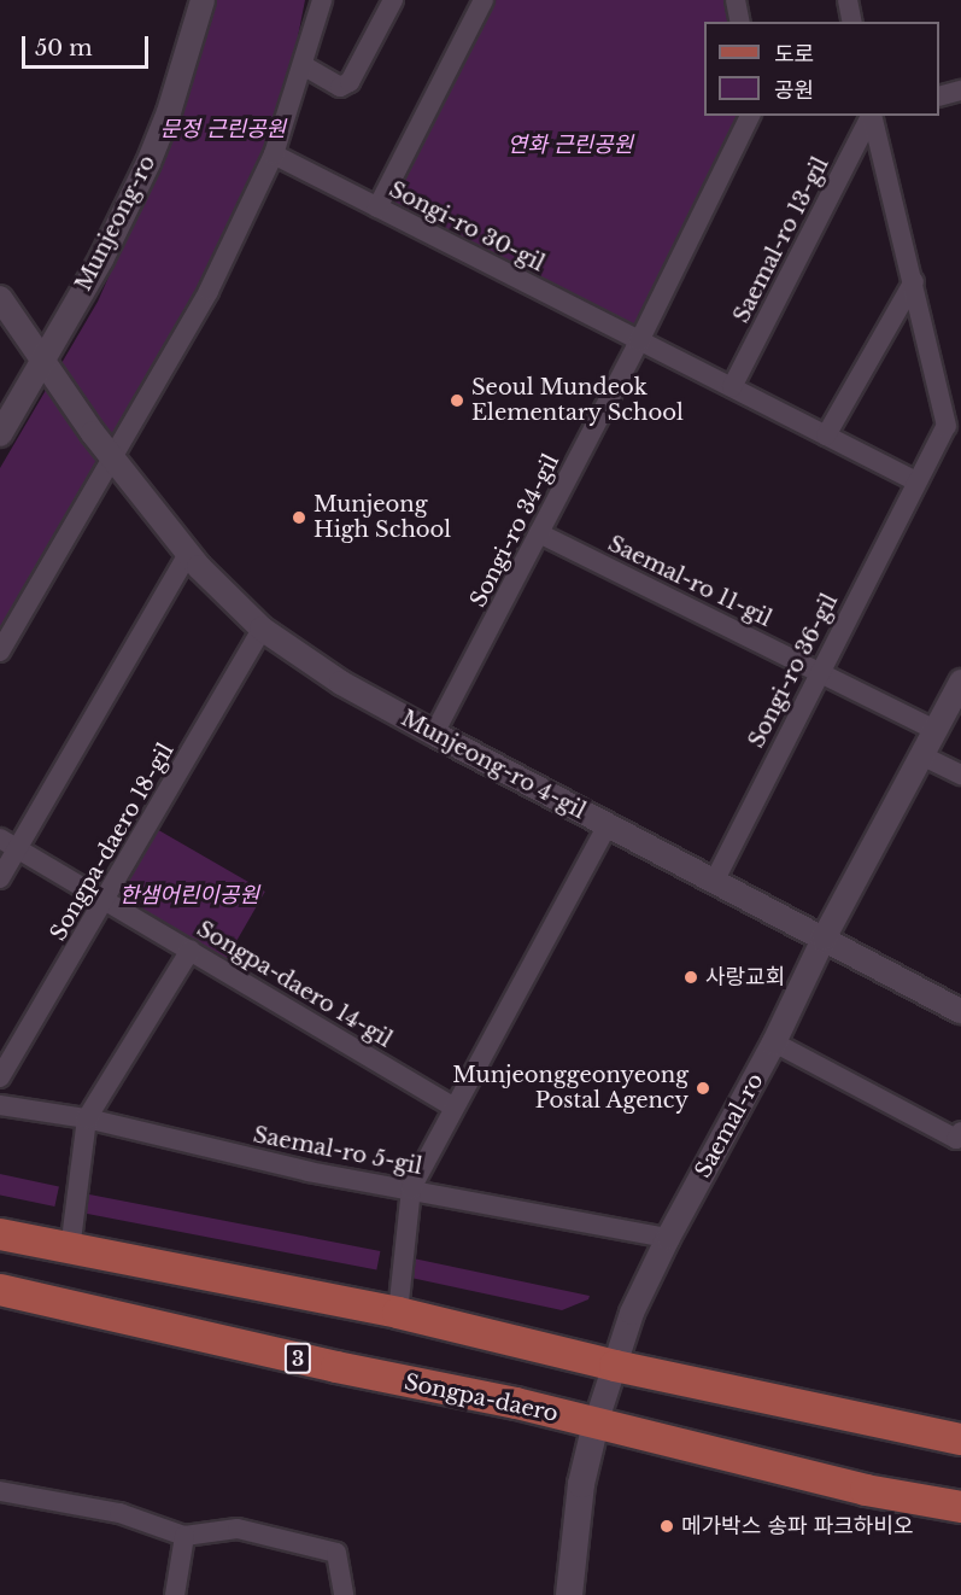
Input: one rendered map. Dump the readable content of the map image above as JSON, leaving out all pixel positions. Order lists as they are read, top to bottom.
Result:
{
  "streets": {
    "main road": ["Saemal-ro", "3", "Songpa-daero"],
    "street": [
      "Munjeong-ro",
      "Songi-ro 30-gil",
      "Saemal-ro 13-gil",
      "Songi-ro 34-gil",
      "Saemal-ro 11-gil",
      "Songi-ro 36-gil",
      "Munjeong-ro 4-gil",
      "Songpa-daero 18-gil",
      "Songpa-daero 14-gil",
      "Saemal-ro 5-gil"
    ]
  },
  "crossings": [
    ["Munjeong-ro", "Munjeong-ro 4-gil"],
    ["Songi-ro 30-gil", "Songi-ro 34-gil"],
    ["Songi-ro 34-gil", "Saemal-ro 11-gil"],
    ["Songi-ro 34-gil", "Munjeong-ro 4-gil"],
    ["Saemal-ro 11-gil", "Songi-ro 36-gil"],
    ["Saemal-ro 11-gil", "Saemal-ro"],
    ["Songi-ro 36-gil", "Munjeong-ro 4-gil"],
    ["Munjeong-ro 4-gil", "Songpa-daero 18-gil"],
    ["Munjeong-ro 4-gil", "Saemal-ro"],
    ["Songpa-daero 18-gil", "Songpa-daero 14-gil"],
    ["Saemal-ro", "Saemal-ro 5-gil"],
    ["Saemal-ro", "Songpa-daero"]
  ],
  "parks": ["문정 근린공원", "연화 근린공원", "한샘어린이공원"],
  "places": [
    "Seoul Mundeok Elementary School",
    "Munjeong High School",
    "사랑교회",
    "Munjeonggeonyeong Postal Agency",
    "메가박스 송파 파크하비오"
  ],
  "legend": ["도로", "공원"],
  "scale_bar": "50 m"
}
